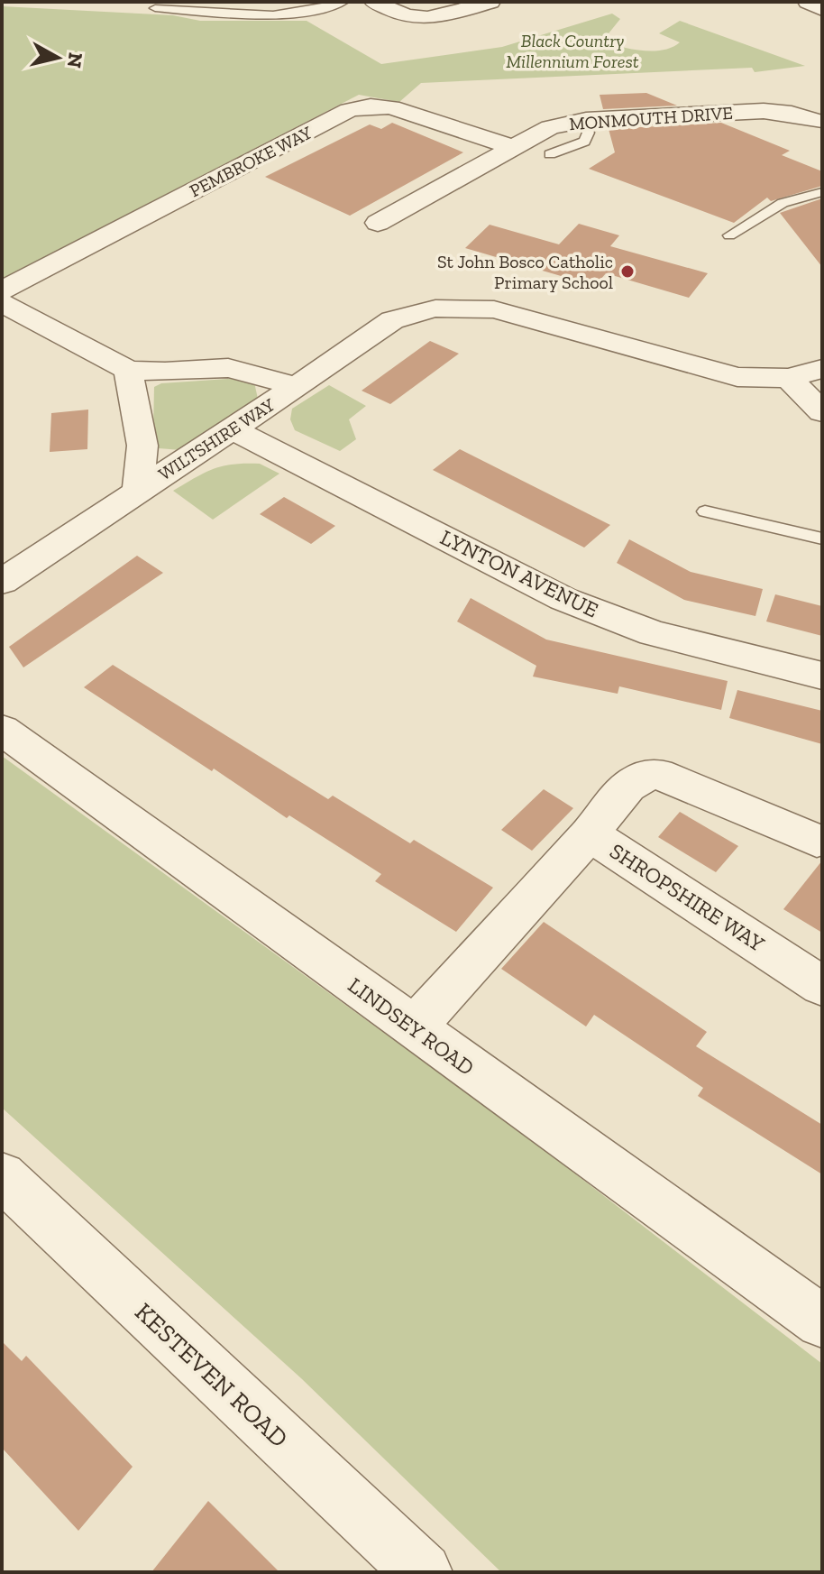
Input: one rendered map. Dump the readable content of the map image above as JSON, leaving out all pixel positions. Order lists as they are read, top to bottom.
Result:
{
  "streets": {
    "street": [
      "MONMOUTH DRIVE",
      "PEMBROKE WAY",
      "WILTSHIRE WAY",
      "LYNTON AVENUE",
      "SHROPSHIRE WAY",
      "LINDSEY ROAD",
      "KESTEVEN ROAD"
    ]
  },
  "crossings": [
    ["MONMOUTH DRIVE", "PEMBROKE WAY"],
    ["WILTSHIRE WAY", "LYNTON AVENUE"],
    ["SHROPSHIRE WAY", "LINDSEY ROAD"]
  ],
  "parks": ["Black Country Millennium Forest"],
  "places": ["St John Bosco Catholic Primary School"],
  "north": "right"
}
